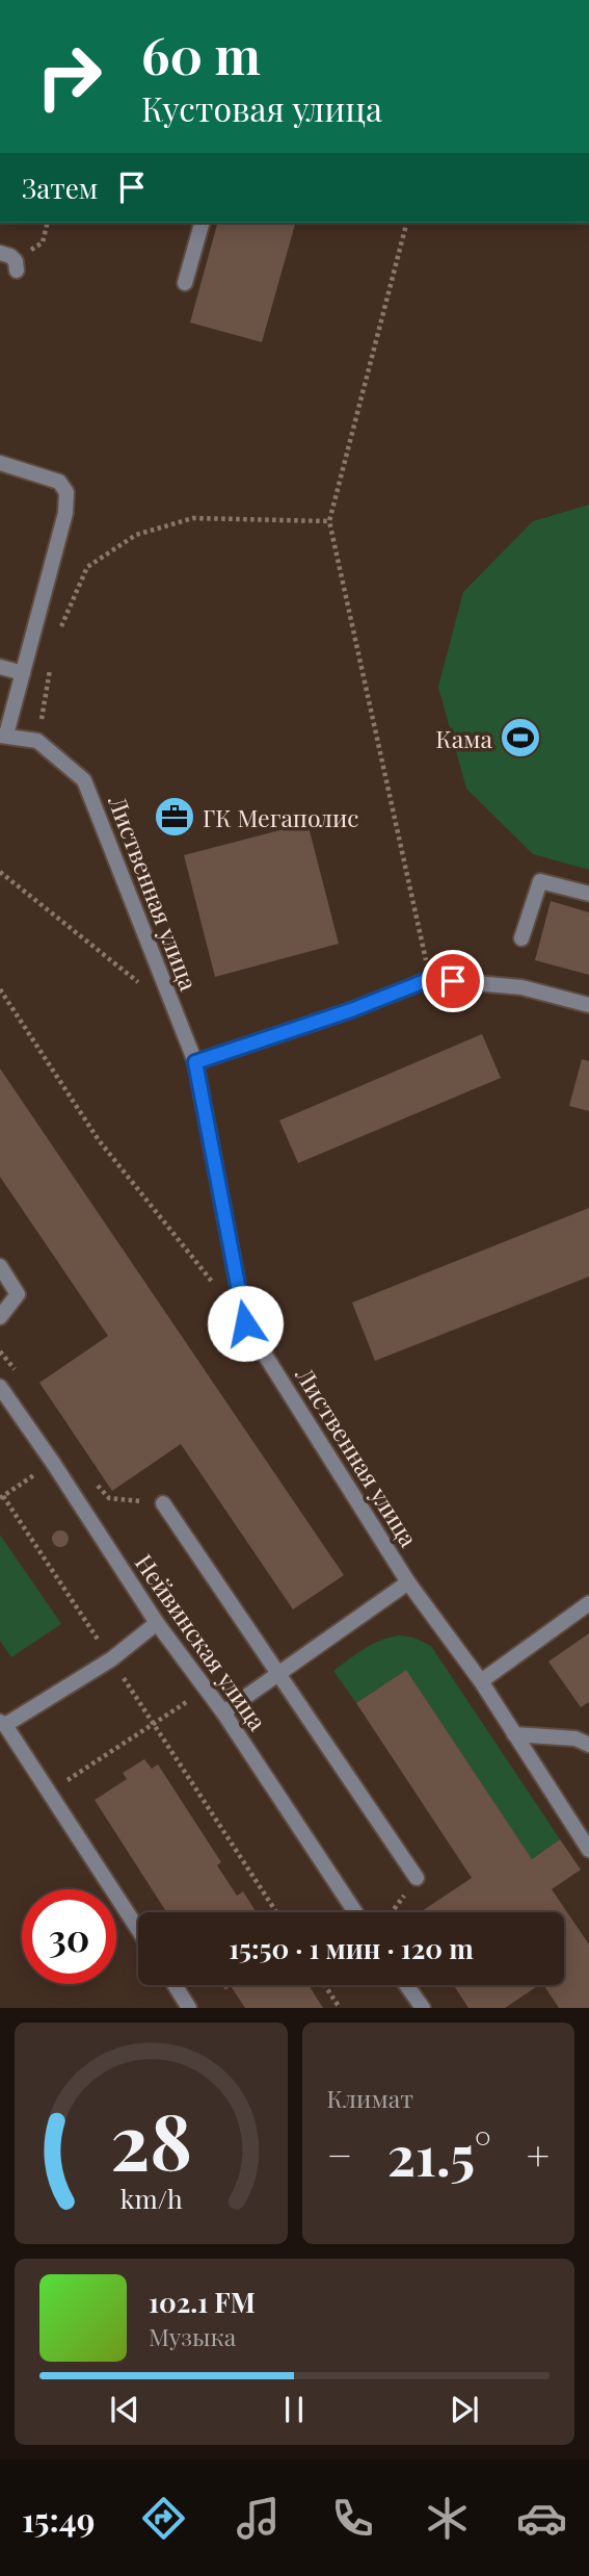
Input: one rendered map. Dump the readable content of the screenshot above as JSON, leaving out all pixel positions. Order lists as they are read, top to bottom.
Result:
{
  "streets": {
    "street": ["Лиственная улица", "Нейвинская улица"]
  },
  "crossings": [
    ["Лиственная улица", "Нейвинская улица"]
  ],
  "places": {
    "sports": ["Кама"],
    "office": ["ГК Мегаполис"]
  },
  "page": {
    "turn": ["60 m", "Кустовая улица"],
    "then": "Затем",
    "limit": "30",
    "trip": "15:50 · 1 мин · 120 m",
    "tile": "Климат",
    "heat": ["−", "21.5°", "+"],
    "song": ["102.1 FM", "Музыка"],
    "tabs": "15:49",
    "gauge": ["28", "km/h"]
  }
}
